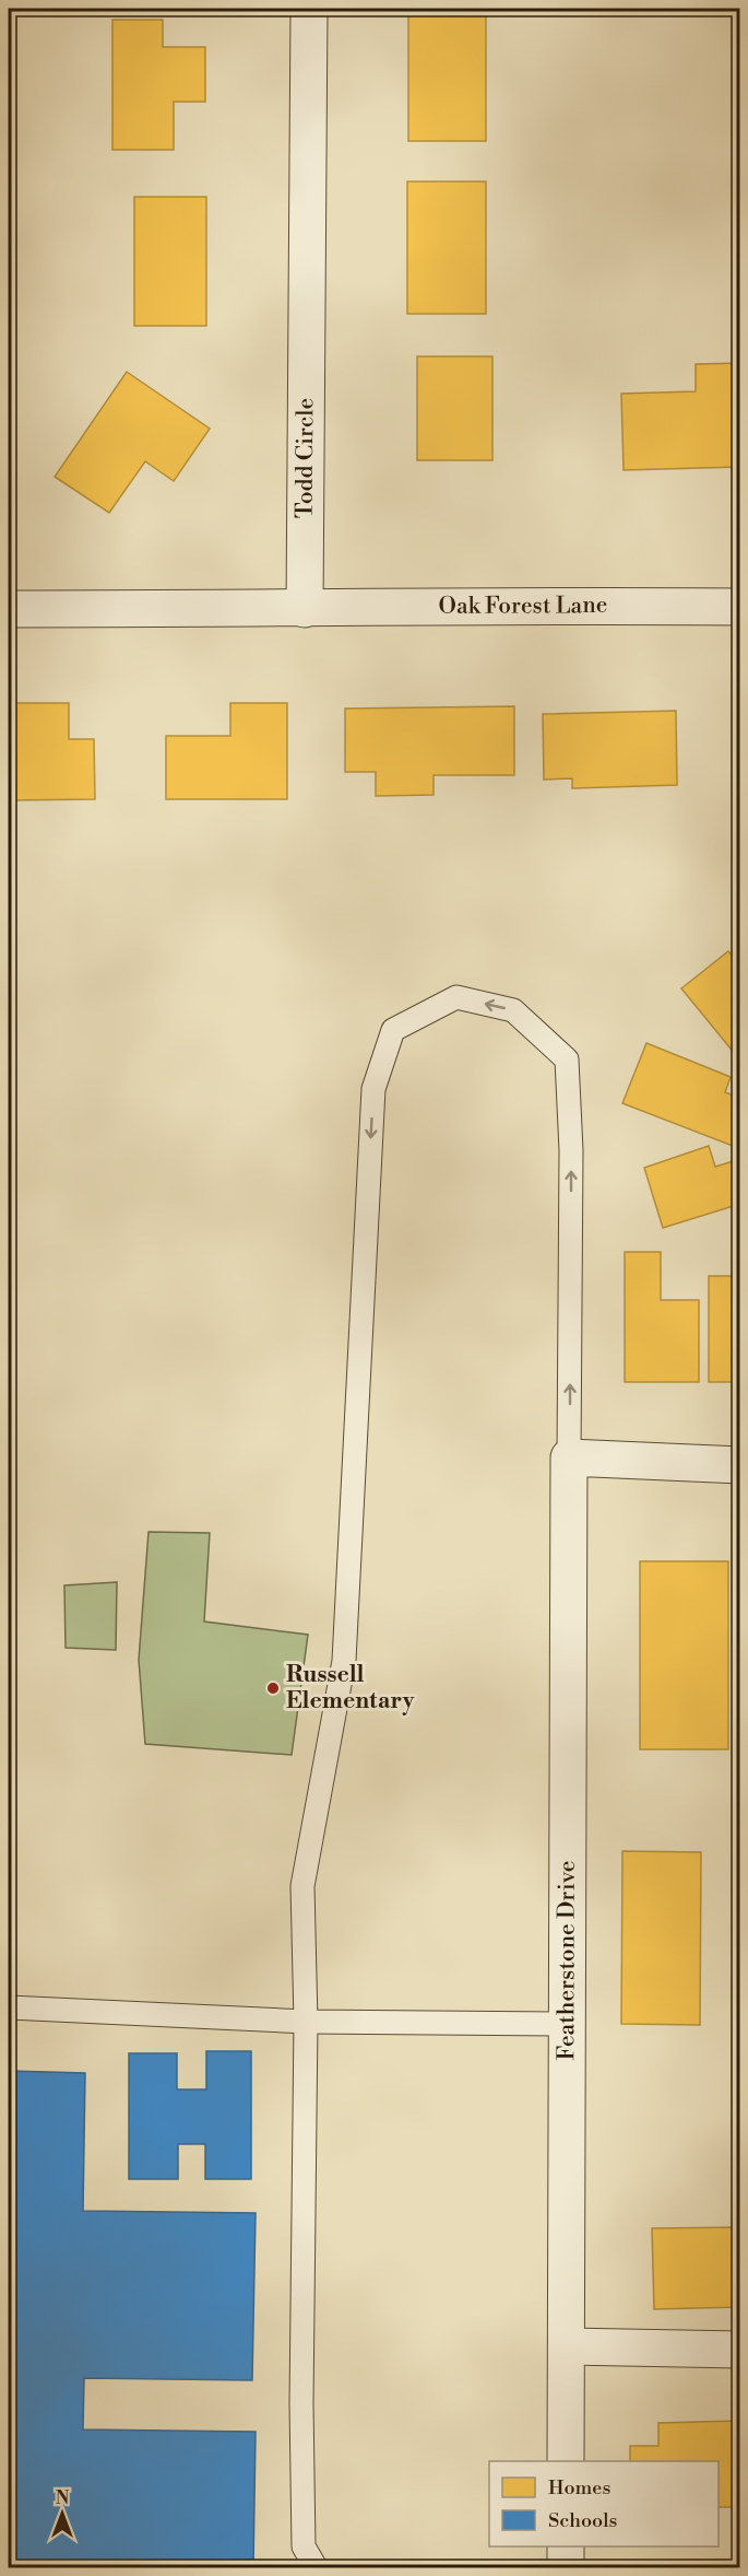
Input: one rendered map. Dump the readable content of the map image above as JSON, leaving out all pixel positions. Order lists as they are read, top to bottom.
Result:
{
  "streets": {
    "street": ["Todd Circle", "Oak Forest Lane", "Featherstone Drive"]
  },
  "crossings": [
    ["Todd Circle", "Oak Forest Lane"]
  ],
  "places": ["Russell Elementary"],
  "legend": ["Homes", "Schools"],
  "north": "top"
}
